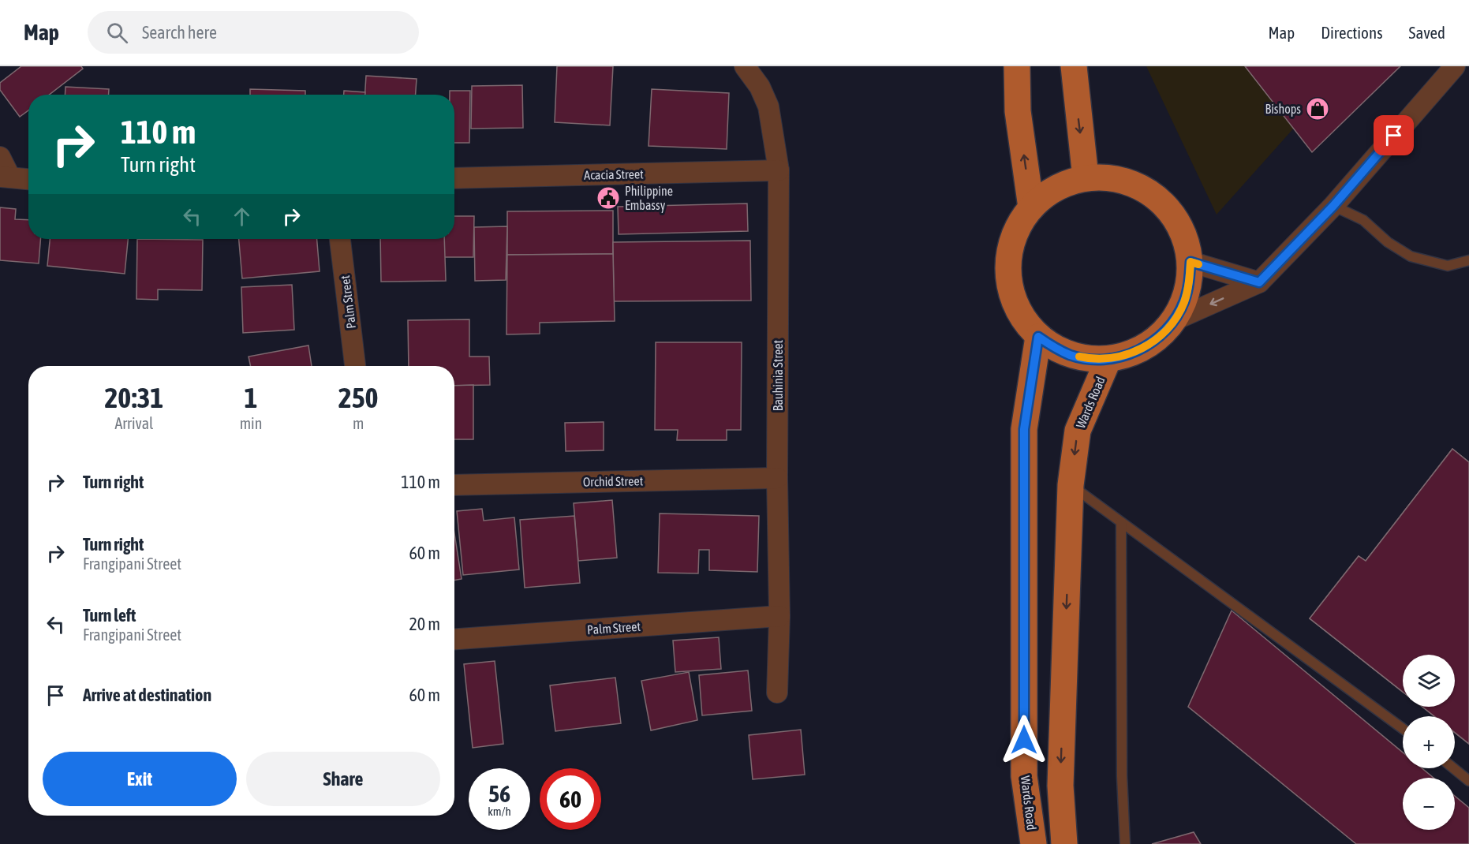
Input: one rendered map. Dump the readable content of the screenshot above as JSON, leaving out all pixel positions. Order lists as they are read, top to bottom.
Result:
{
  "streets": {
    "main road": ["Wards Road"],
    "street": [
      "Acacia Street",
      "Palm Street",
      "Bauhinia Street",
      "Orchid Street"
    ]
  },
  "crossings": [
    ["Acacia Street", "Bauhinia Street"],
    ["Palm Street", "Bauhinia Street"],
    ["Bauhinia Street", "Orchid Street"]
  ],
  "places": {
    "shop": ["Bishops"],
    "public building": ["Philippine Embassy"]
  },
  "page": {
    "header": "Map",
    "search": "Search here",
    "nav": ["Map", "Directions", "Saved"],
    "turn": ["110 m", "Turn right"],
    "eta": [
      "20:31",
      "Arrival",
      "1",
      "min",
      "250",
      "m"
    ],
    "list": [
      {
        "name": "Turn right",
        "value": "110 m"
      },
      {
        "name": "Turn right",
        "note": "Frangipani Street",
        "value": "60 m"
      },
      {
        "name": "Turn left",
        "note": "Frangipani Street",
        "value": "20 m"
      },
      {
        "name": "Arrive at destination",
        "value": "60 m"
      }
    ],
    "map_buttons": ["+", "−"],
    "buttons": ["Exit", "Share"],
    "speed": "56 km/h",
    "limit": "60"
  }
}
